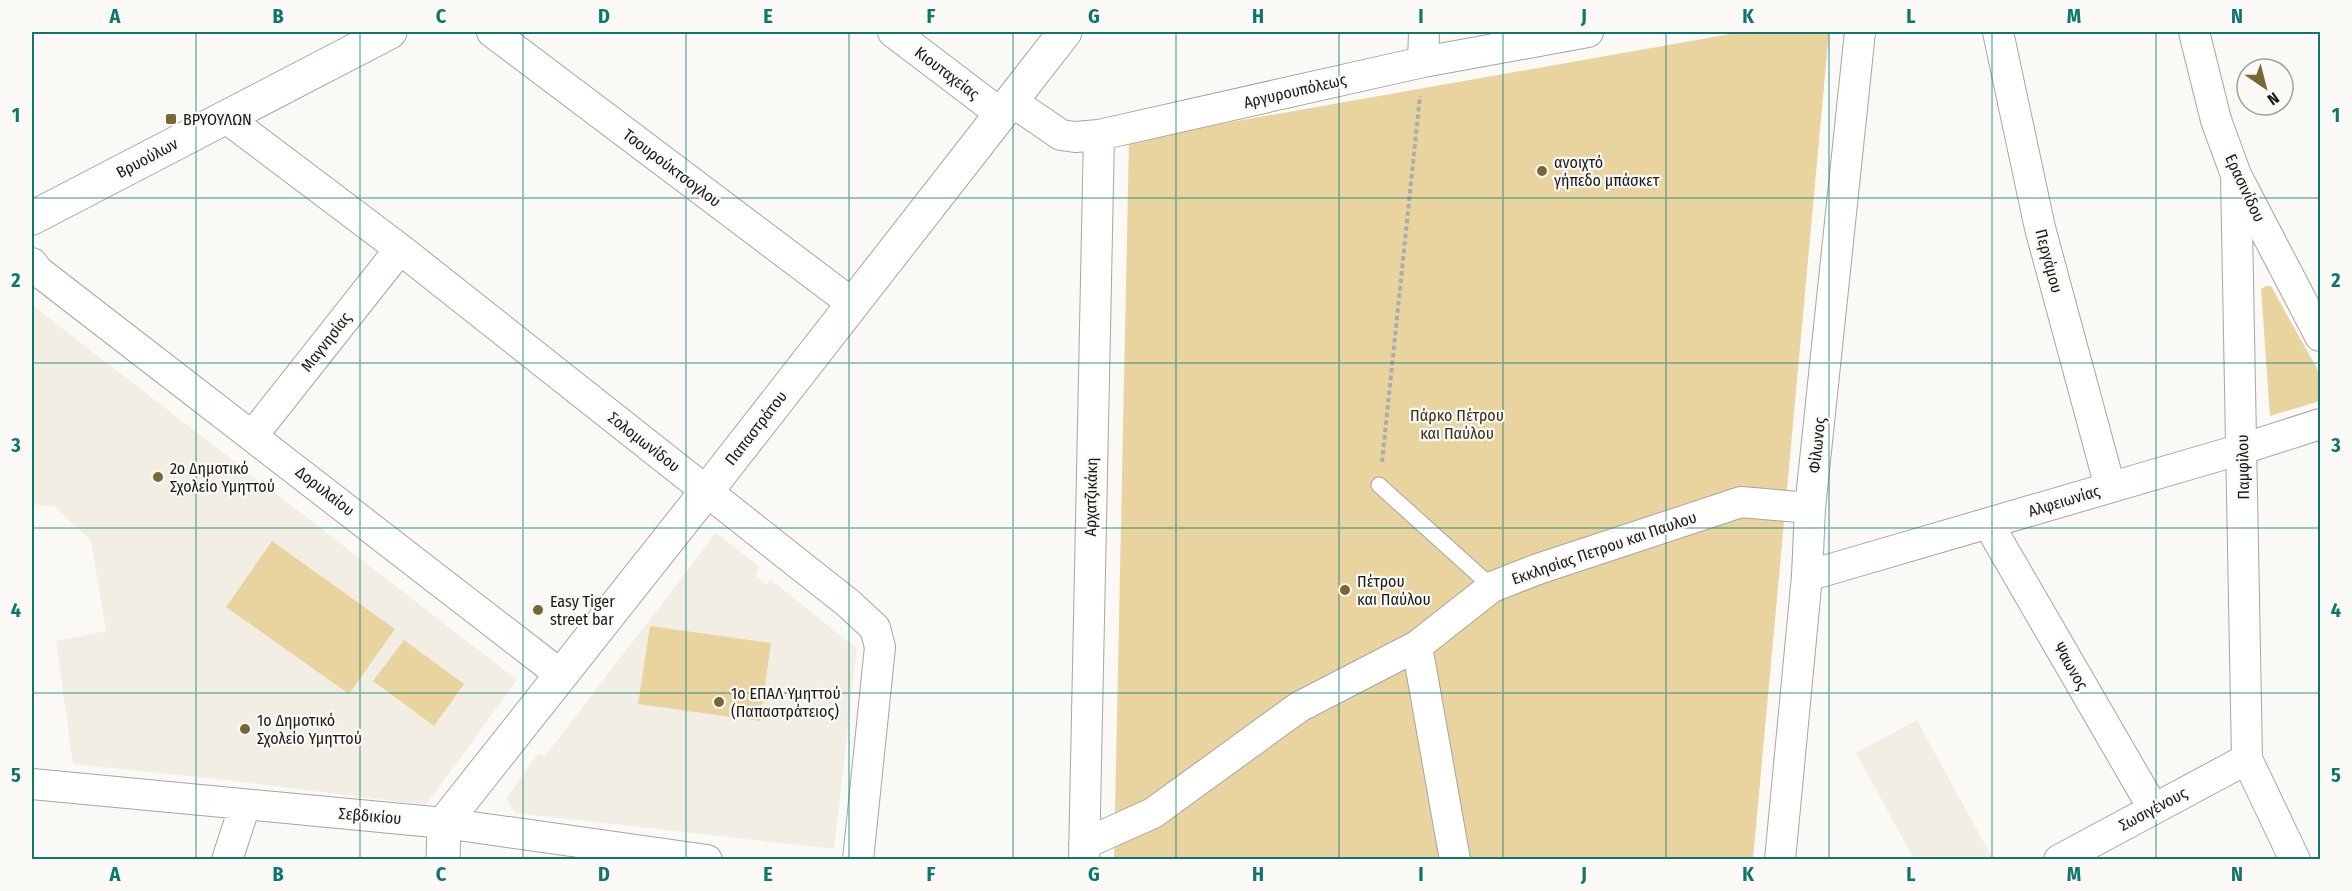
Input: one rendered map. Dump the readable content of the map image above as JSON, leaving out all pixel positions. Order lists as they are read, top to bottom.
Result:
{
  "streets": {
    "street": [
      "Κιουταχείας",
      "Αργυρουπόλεως",
      "Βρυούλων",
      "Τσουρούκτσογλου",
      "Ερασινίδου",
      "Περγάμου",
      "Μαγνησίας",
      "Παπαστράτου",
      "Σολομωνίδου",
      "Φίλωνος",
      "Παμφίλου",
      "Δορυλαίου",
      "Αρχατζικάκη",
      "Αλφειωνίας",
      "Εκκλησίας Πετρου και Παυλου",
      "Ψαωνος",
      "Σωσιγένους",
      "Σεβδικίου"
    ]
  },
  "crossings": [
    ["Κιουταχείας", "Αργυρουπόλεως"],
    ["Κιουταχείας", "Παπαστράτου"],
    ["Αργυρουπόλεως", "Παπαστράτου"],
    ["Αργυρουπόλεως", "Αρχατζικάκη"],
    ["Βρυούλων", "Σολομωνίδου"],
    ["Τσουρούκτσογλου", "Παπαστράτου"],
    ["Ερασινίδου", "Παμφίλου"],
    ["Περγάμου", "Αλφειωνίας"],
    ["Μαγνησίας", "Σολομωνίδου"],
    ["Μαγνησίας", "Δορυλαίου"],
    ["Παπαστράτου", "Σολομωνίδου"],
    ["Παπαστράτου", "Δορυλαίου"],
    ["Παπαστράτου", "Σεβδικίου"],
    ["Φίλωνος", "Αλφειωνίας"],
    ["Φίλωνος", "Εκκλησίας Πετρου και Παυλου"],
    ["Παμφίλου", "Αλφειωνίας"],
    ["Παμφίλου", "Σωσιγένους"],
    ["Αρχατζικάκη", "Εκκλησίας Πετρου και Παυλου"],
    ["Αλφειωνίας", "Ψαωνος"],
    ["Ψαωνος", "Σωσιγένους"]
  ],
  "parks": ["Πάρκο Πέτρου και Παύλου"],
  "places": {
    "transit": ["ΒΡΥΟΥΛΩΝ"],
    "other": [
      "ανοιχτό γήπεδο μπάσκετ",
      "2ο Δημοτικό Σχολείο Υμηττού",
      "Πέτρου και Παύλου",
      "Easy Tiger street bar",
      "1ο ΕΠΑΛ Υμηττού (Παπαστράτειος)",
      "1ο Δημοτικό Σχολείο Υμηττού"
    ]
  },
  "north": "bottom right",
  "grid": {
    "columns": [
      "A",
      "B",
      "C",
      "D",
      "E",
      "F",
      "G",
      "H",
      "I",
      "J",
      "K",
      "L",
      "M",
      "N"
    ],
    "rows": [
      "1",
      "2",
      "3",
      "4",
      "5"
    ]
  }
}
